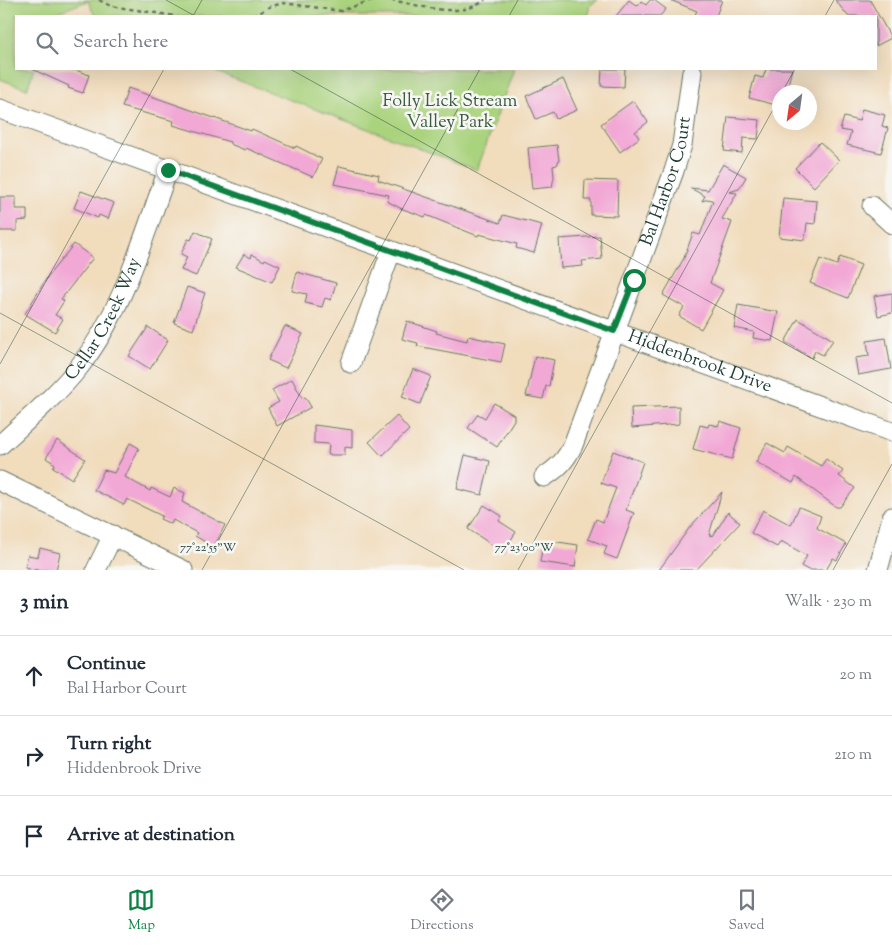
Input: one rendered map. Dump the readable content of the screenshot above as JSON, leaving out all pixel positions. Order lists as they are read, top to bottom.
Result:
{
  "streets": {
    "street": ["Bal Harbor Court", "Cellar Creek Way", "Hiddenbrook Drive"]
  },
  "crossings": [
    ["Bal Harbor Court", "Hiddenbrook Drive"],
    ["Cellar Creek Way", "Hiddenbrook Drive"]
  ],
  "parks": ["Folly Lick Stream Valley Park"],
  "north": "bottom left",
  "page": {
    "search": "Search here",
    "heading": ["3 min", "Walk · 230 m"],
    "list": [
      ["Continue", "Bal Harbor Court", "20 m"],
      ["Turn right", "Hiddenbrook Drive", "210 m"],
      "Arrive at destination"
    ],
    "nav": ["Map", "Directions", "Saved"]
  },
  "coordinates": ["77°22'55\"W", "77°23'00\"W"]
}
